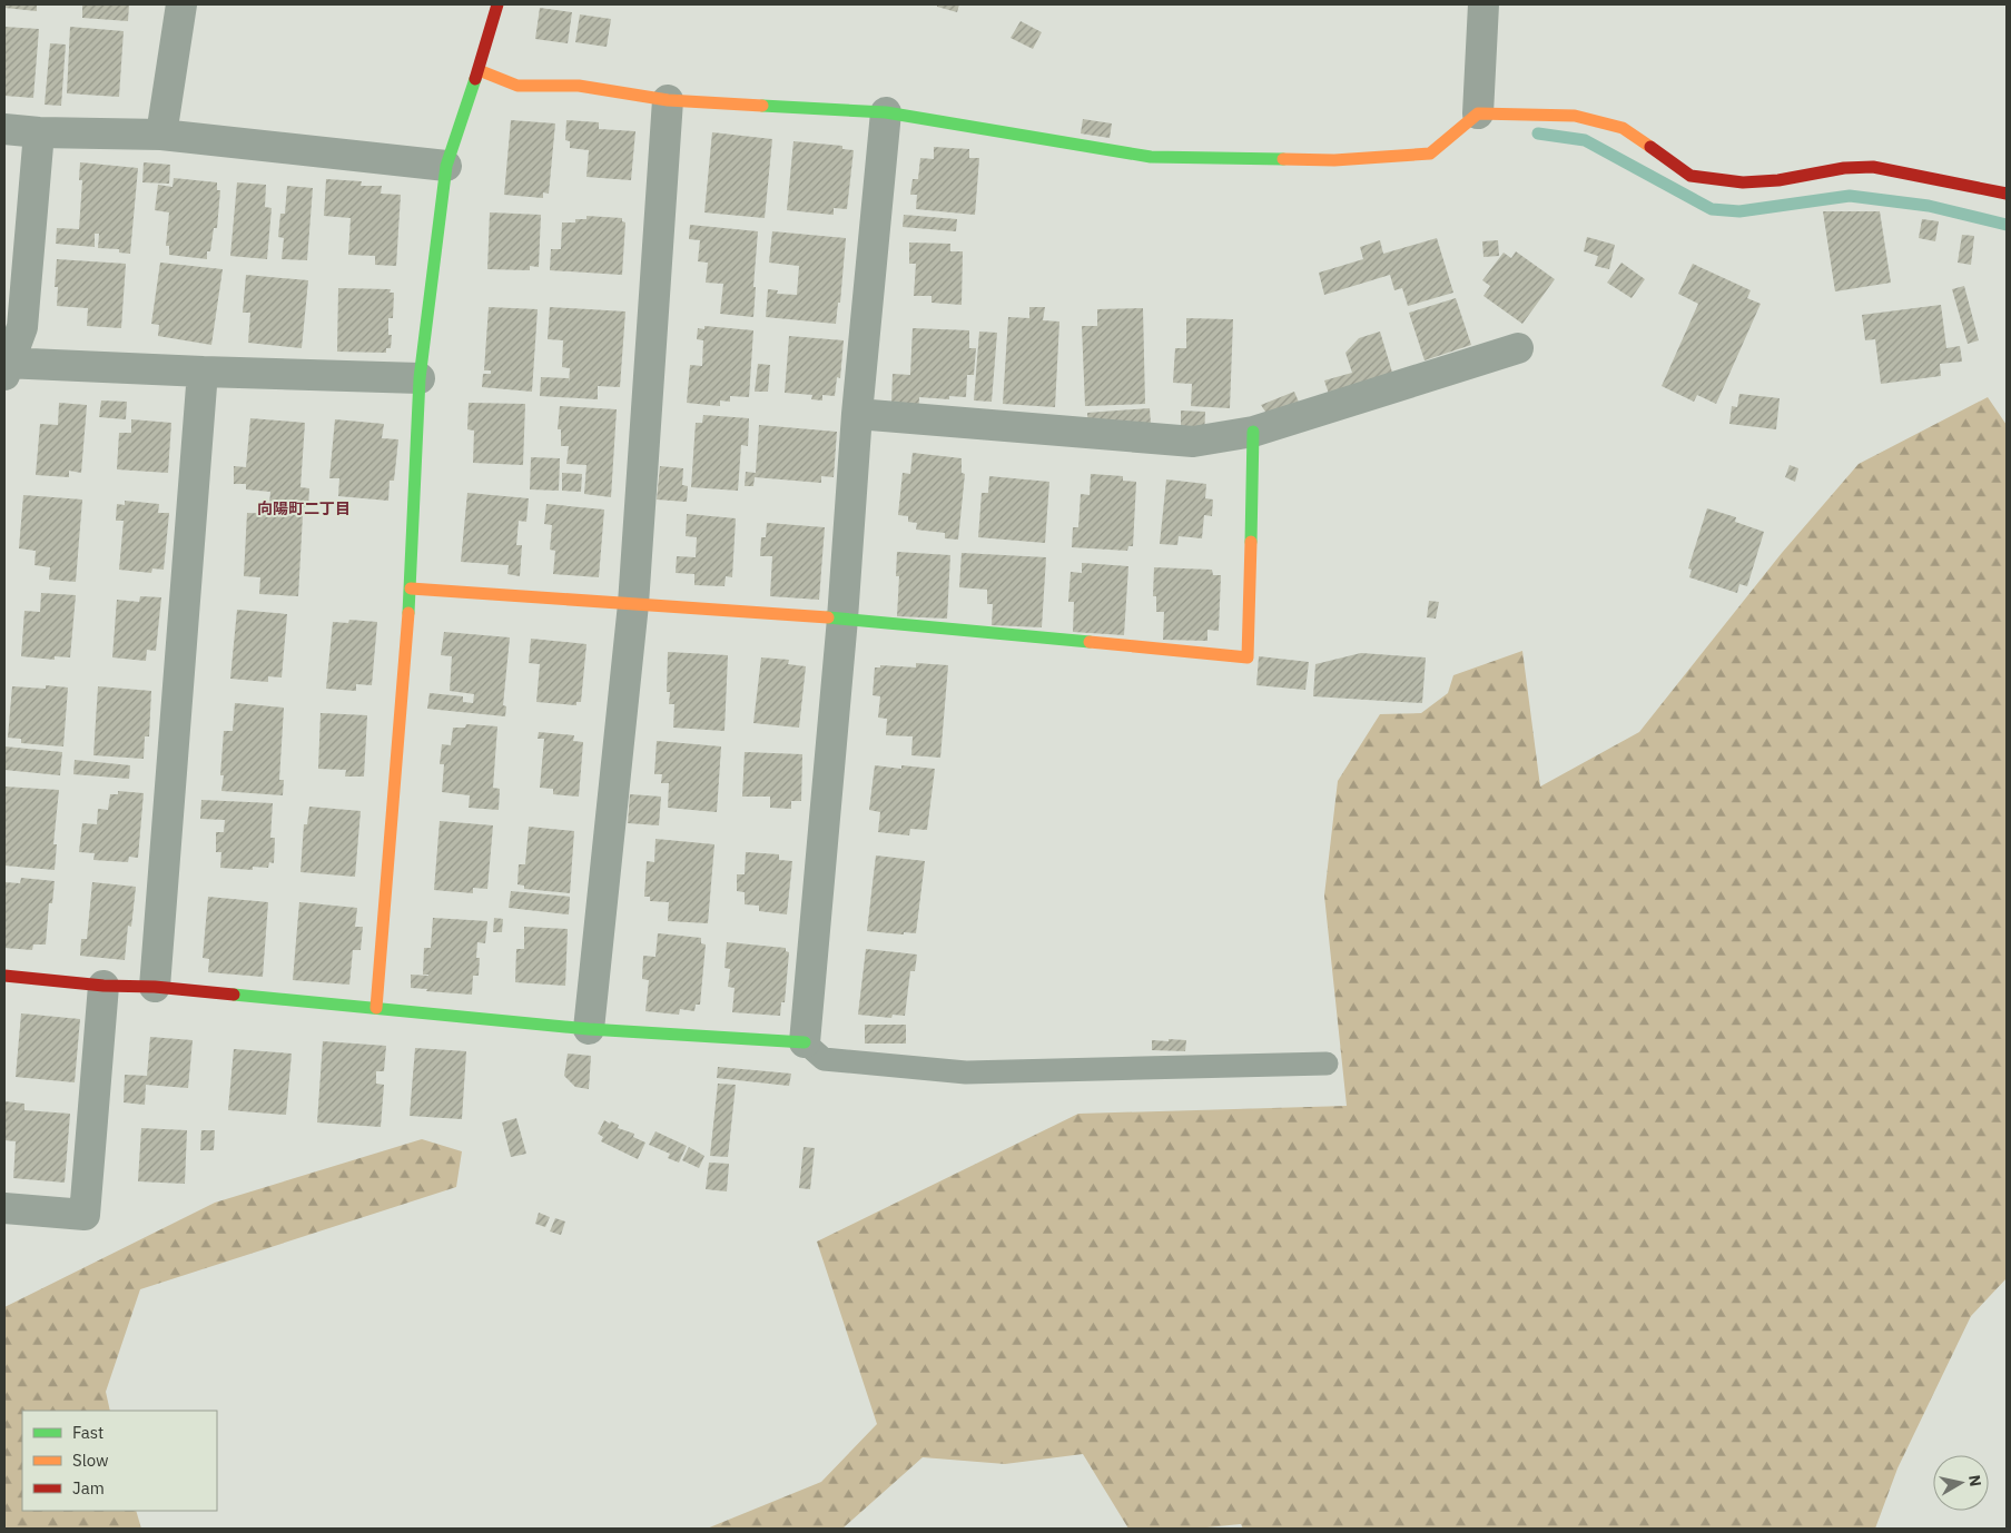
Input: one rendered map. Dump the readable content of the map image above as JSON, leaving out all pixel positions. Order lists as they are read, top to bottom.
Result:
{
  "districts": ["向陽町二丁目"],
  "legend": ["Fast", "Slow", "Jam"],
  "north": "right"
}
